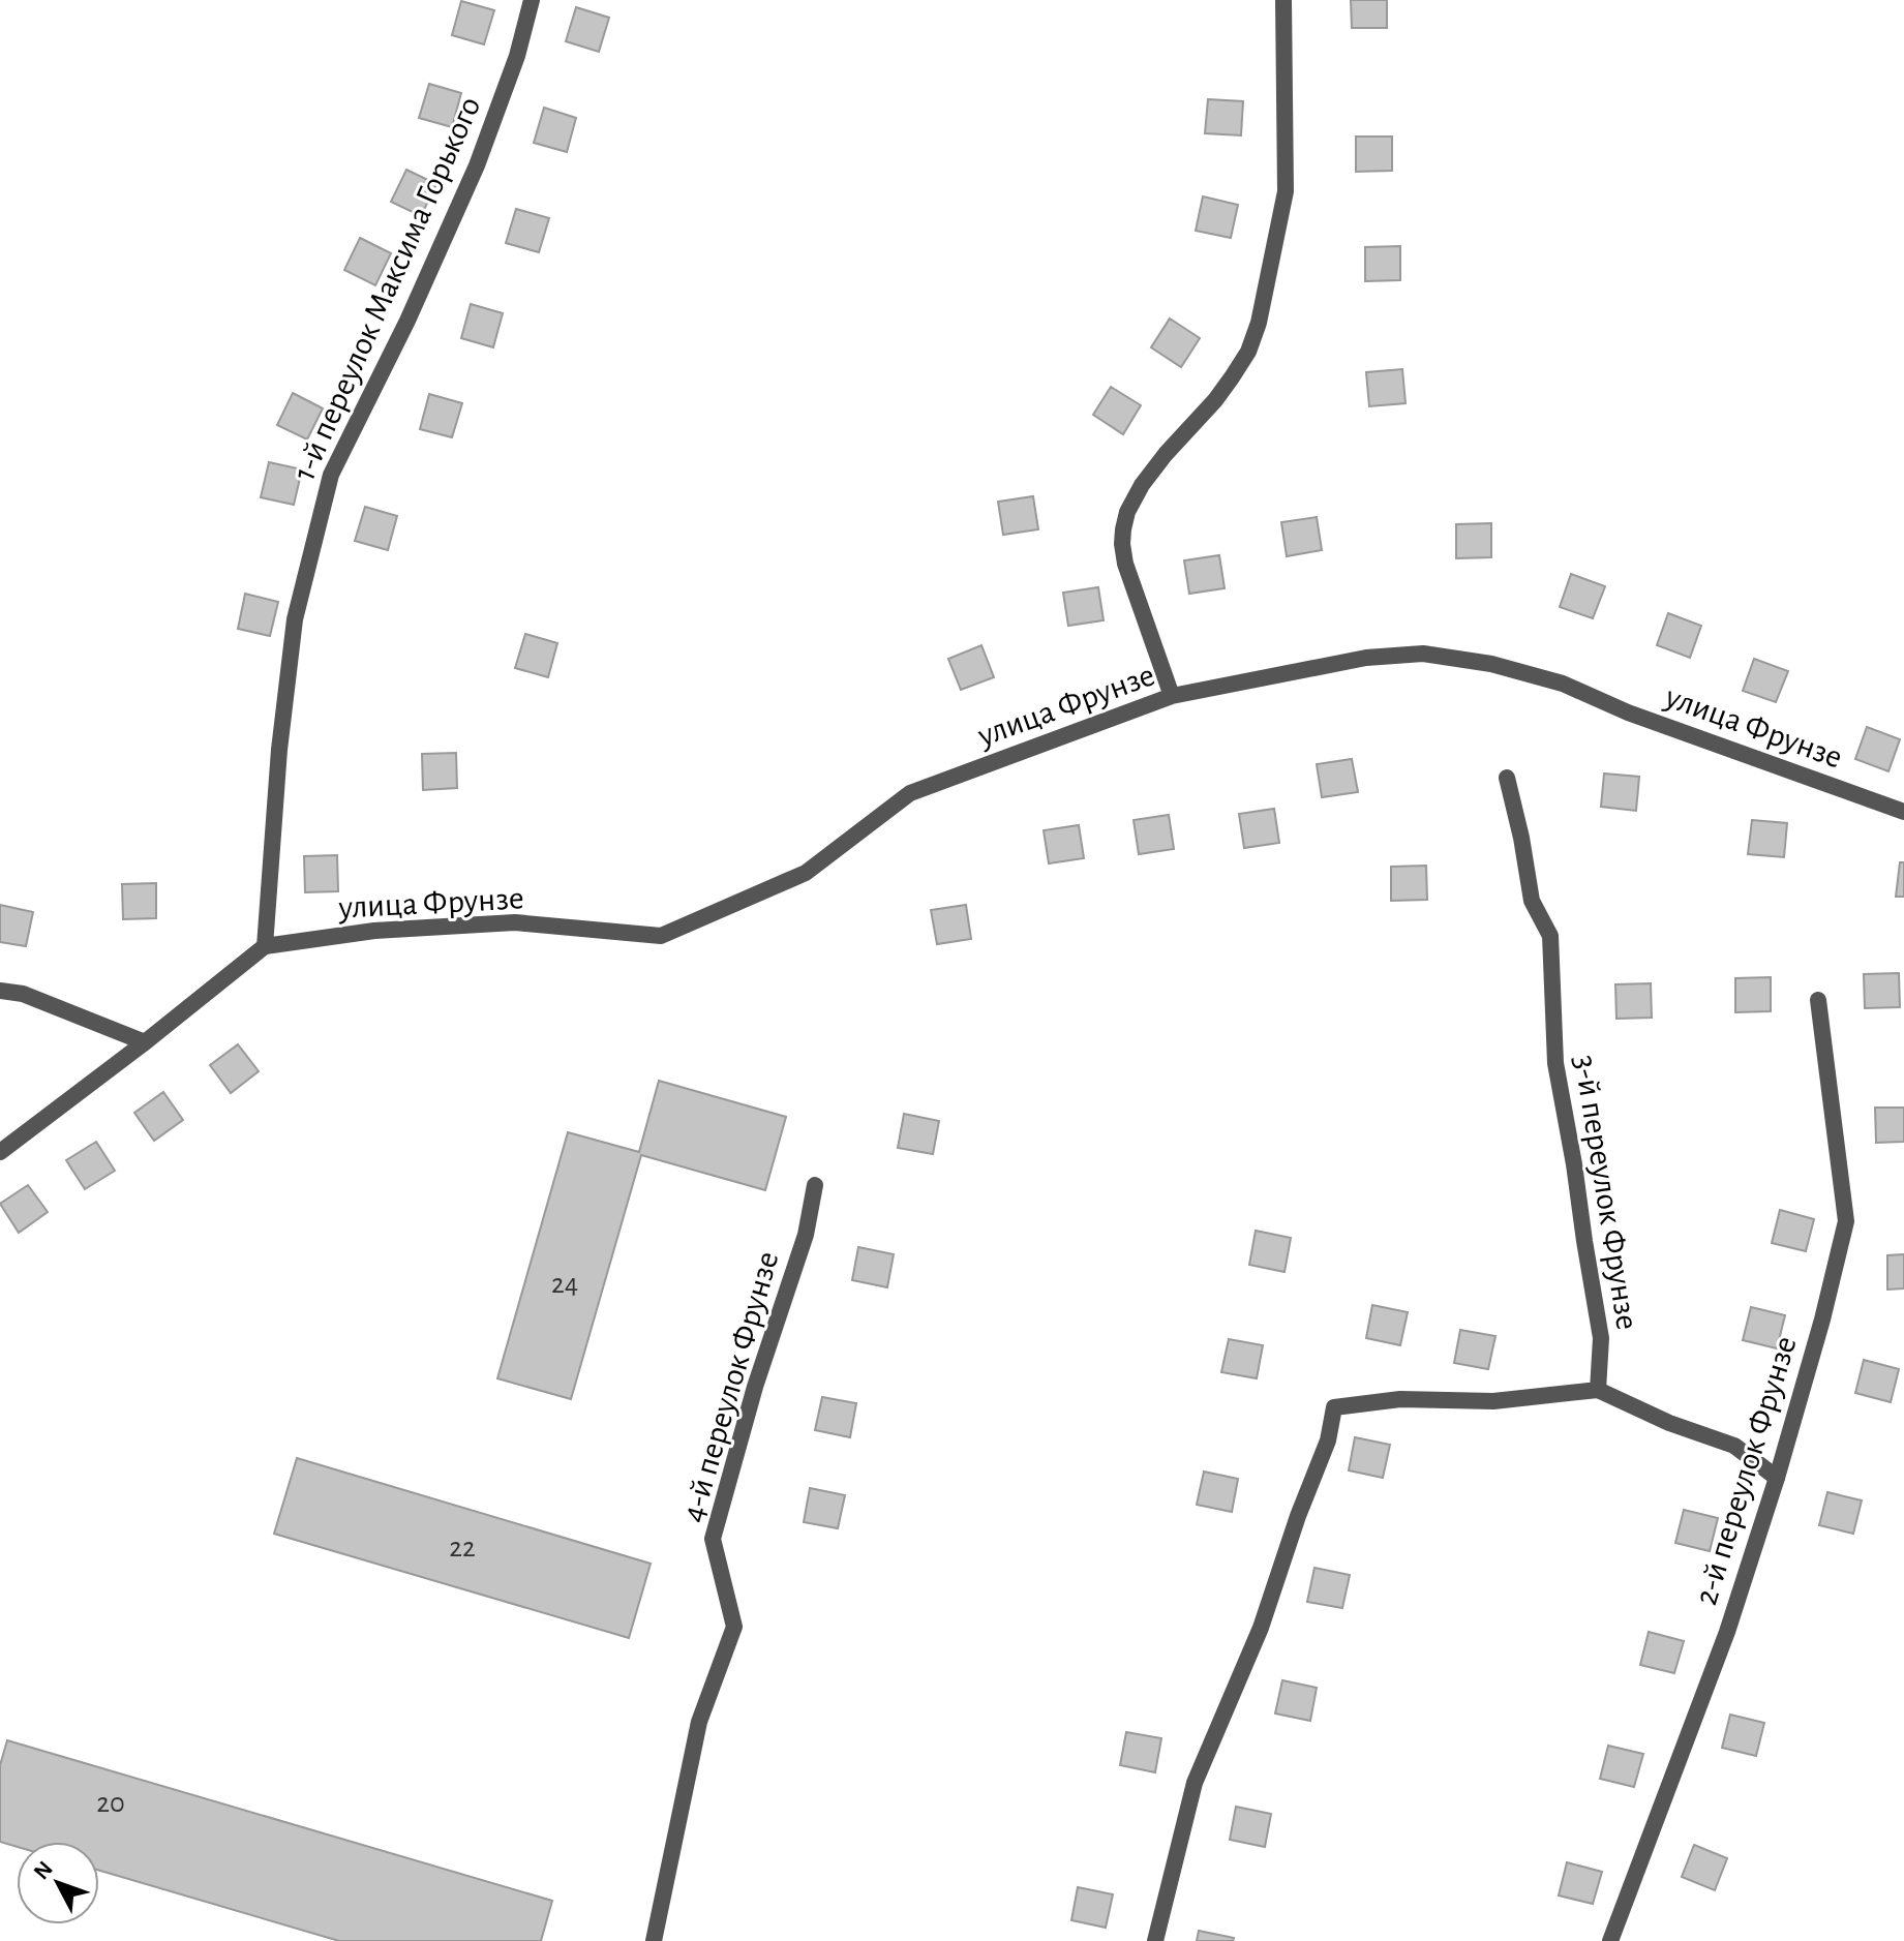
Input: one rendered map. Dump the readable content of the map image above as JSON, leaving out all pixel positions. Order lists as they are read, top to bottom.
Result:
{
  "streets": {
    "street": [
      "1-й переулок Максима Горького",
      "улица Фрунзе",
      "3-й переулок Фрунзе",
      "4-й переулок Фрунзе",
      "2-й переулок Фрунзе"
    ]
  },
  "crossings": [
    ["1-й переулок Максима Горького", "улица Фрунзе"]
  ],
  "house_numbers": ["24", "22", "20"],
  "north": "top left"
}
